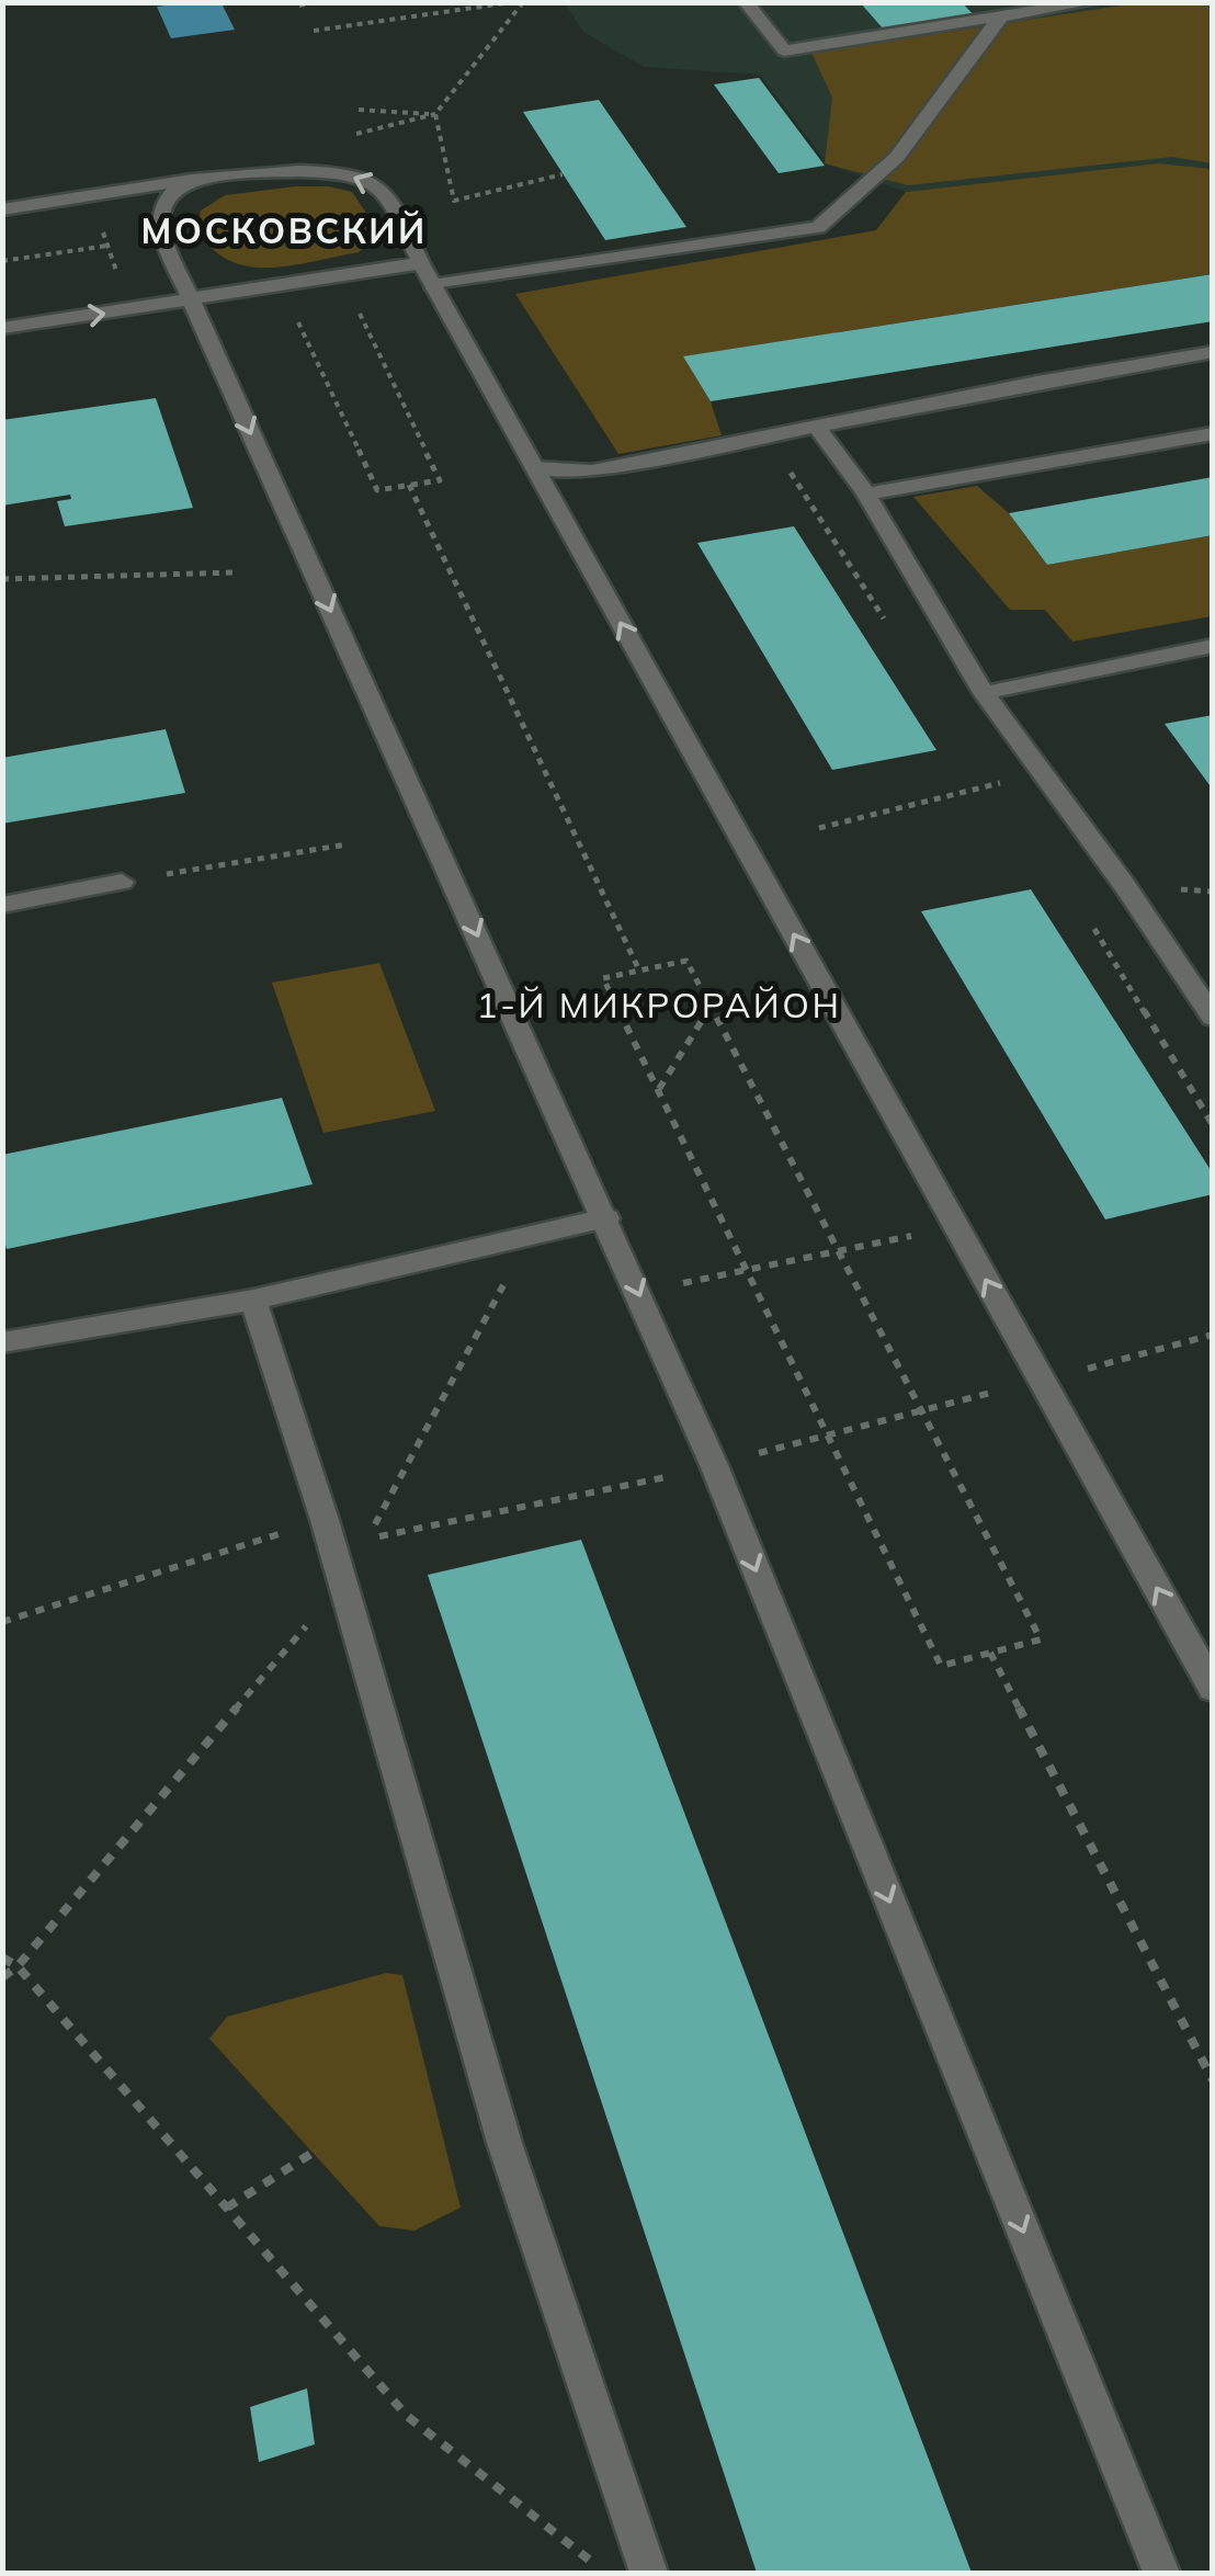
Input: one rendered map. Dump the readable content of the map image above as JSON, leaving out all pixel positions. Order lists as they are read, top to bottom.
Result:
{
  "districts": ["МОСКОВСКИЙ", "1-Й МИКРОРАЙОН"]
}
